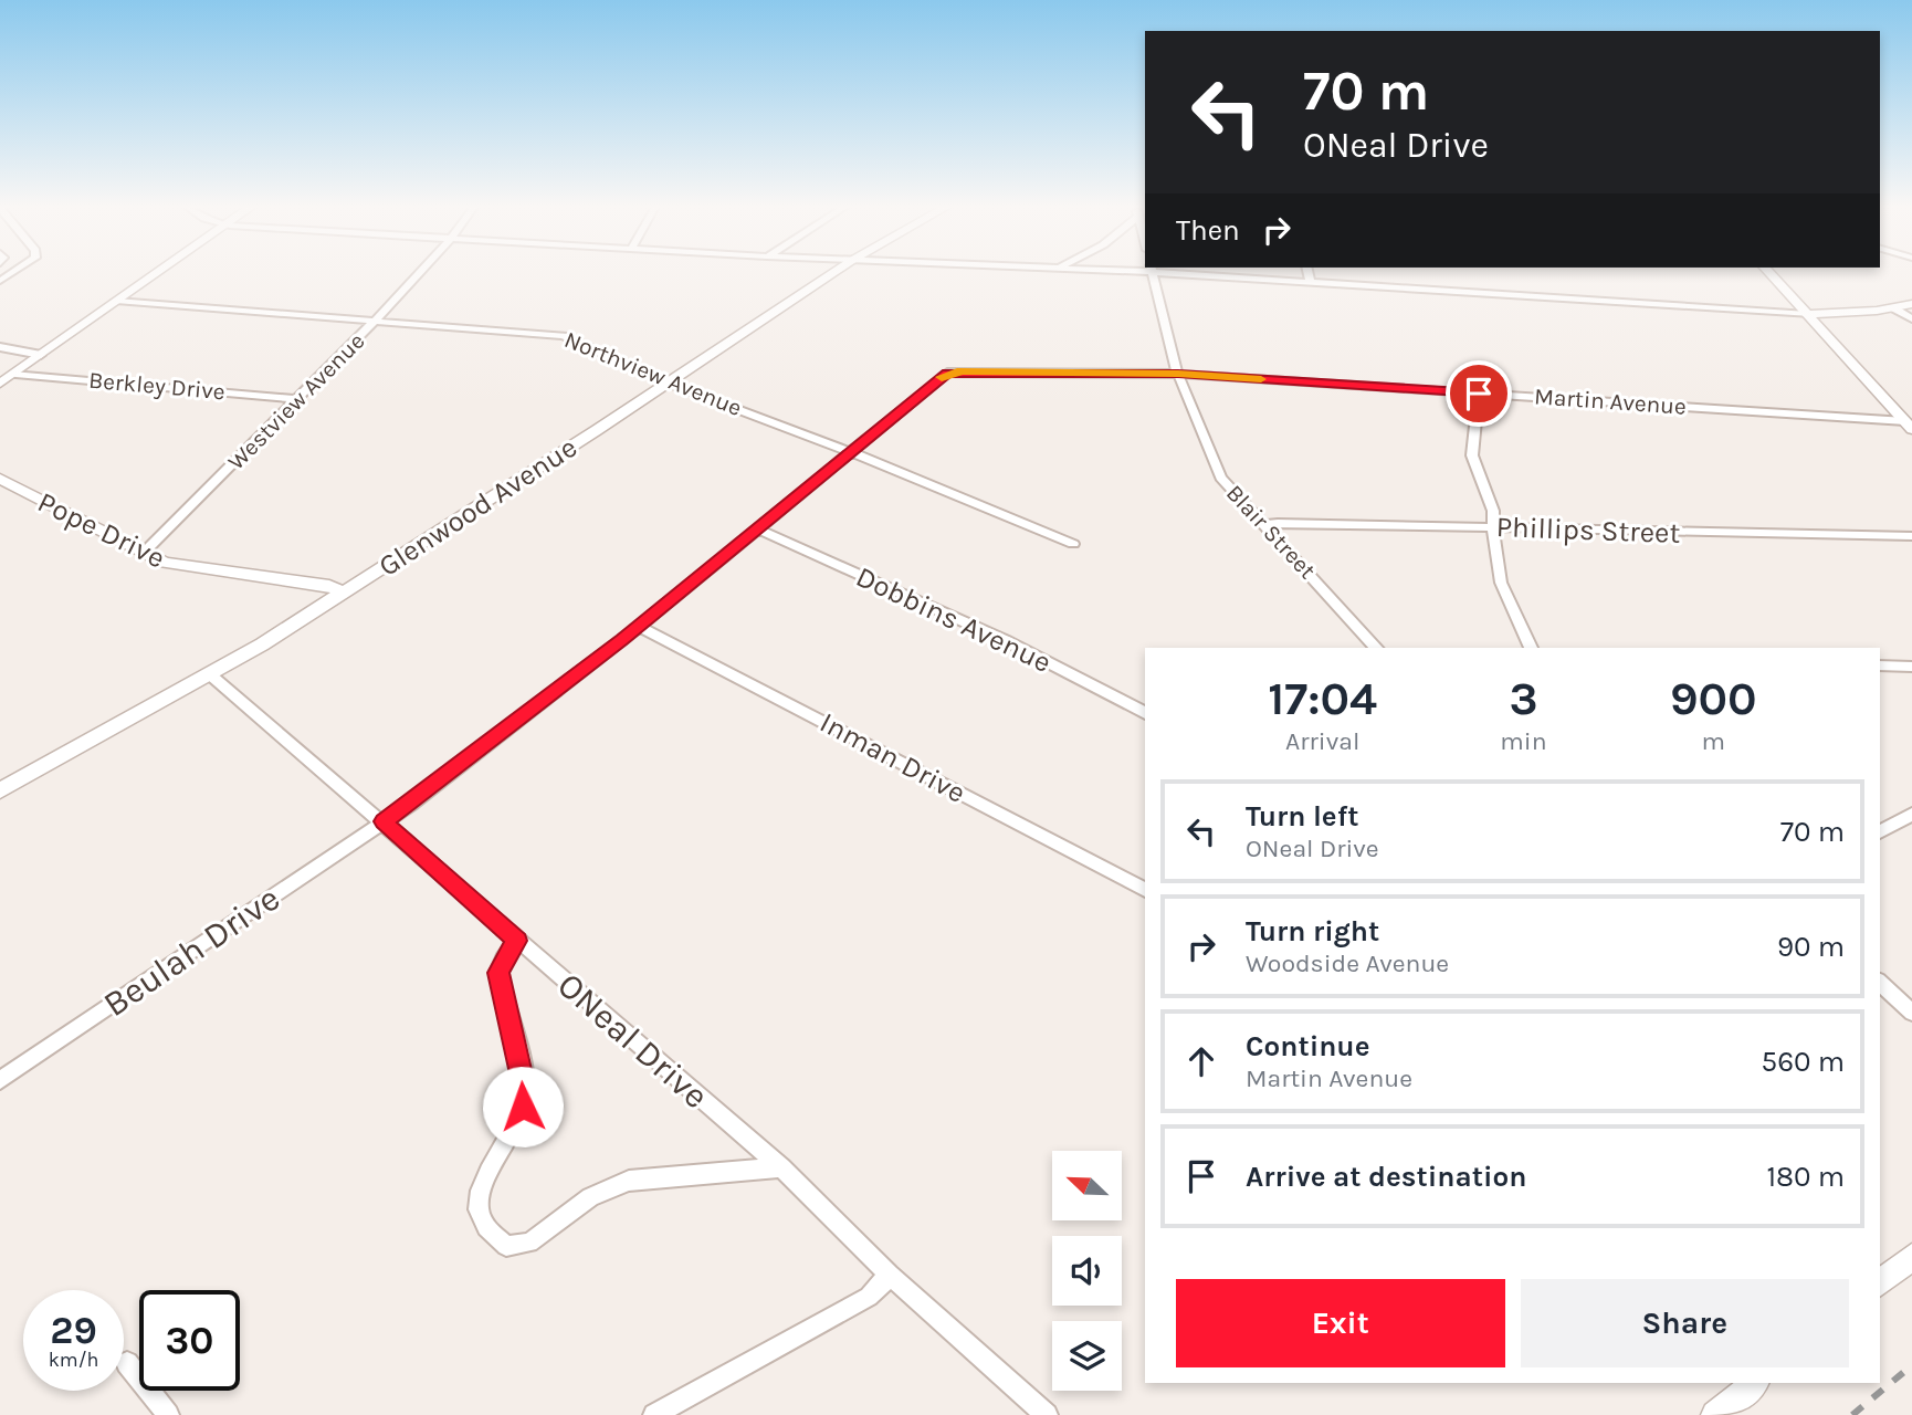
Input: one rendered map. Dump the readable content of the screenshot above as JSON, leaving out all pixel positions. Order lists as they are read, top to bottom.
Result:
{
  "streets": {
    "street": [
      "Northview Avenue",
      "Berkley Drive",
      "Westview Avenue",
      "Martin Avenue",
      "Glenwood Avenue",
      "Pope Drive",
      "Phillips Street",
      "Blair Street",
      "Dobbins Avenue",
      "Inman Drive",
      "Beulah Drive",
      "ONeal Drive"
    ]
  },
  "crossings": [
    ["Northview Avenue", "Westview Avenue"],
    ["Northview Avenue", "Martin Avenue"],
    ["Northview Avenue", "Glenwood Avenue"],
    ["Berkley Drive", "Westview Avenue"],
    ["Westview Avenue", "Pope Drive"],
    ["Martin Avenue", "Blair Street"],
    ["Martin Avenue", "Dobbins Avenue"],
    ["Martin Avenue", "Beulah Drive"],
    ["Glenwood Avenue", "Pope Drive"],
    ["Glenwood Avenue", "ONeal Drive"],
    ["Phillips Street", "Blair Street"],
    ["Dobbins Avenue", "Beulah Drive"],
    ["Inman Drive", "Beulah Drive"],
    ["Beulah Drive", "ONeal Drive"]
  ],
  "north": "top left",
  "page": {
    "turn": ["70 m", "ONeal Drive"],
    "then": "Then",
    "eta": [
      "17:04",
      "Arrival",
      "3",
      "min",
      "900",
      "m"
    ],
    "list": [
      {
        "name": "Turn left",
        "note": "ONeal Drive",
        "value": "70 m"
      },
      {
        "name": "Turn right",
        "note": "Woodside Avenue",
        "value": "90 m"
      },
      {
        "name": "Continue",
        "note": "Martin Avenue",
        "value": "560 m"
      },
      {
        "name": "Arrive at destination",
        "value": "180 m"
      }
    ],
    "buttons": ["Exit", "Share"],
    "speed": "29 km/h",
    "limit": "30"
  }
}
